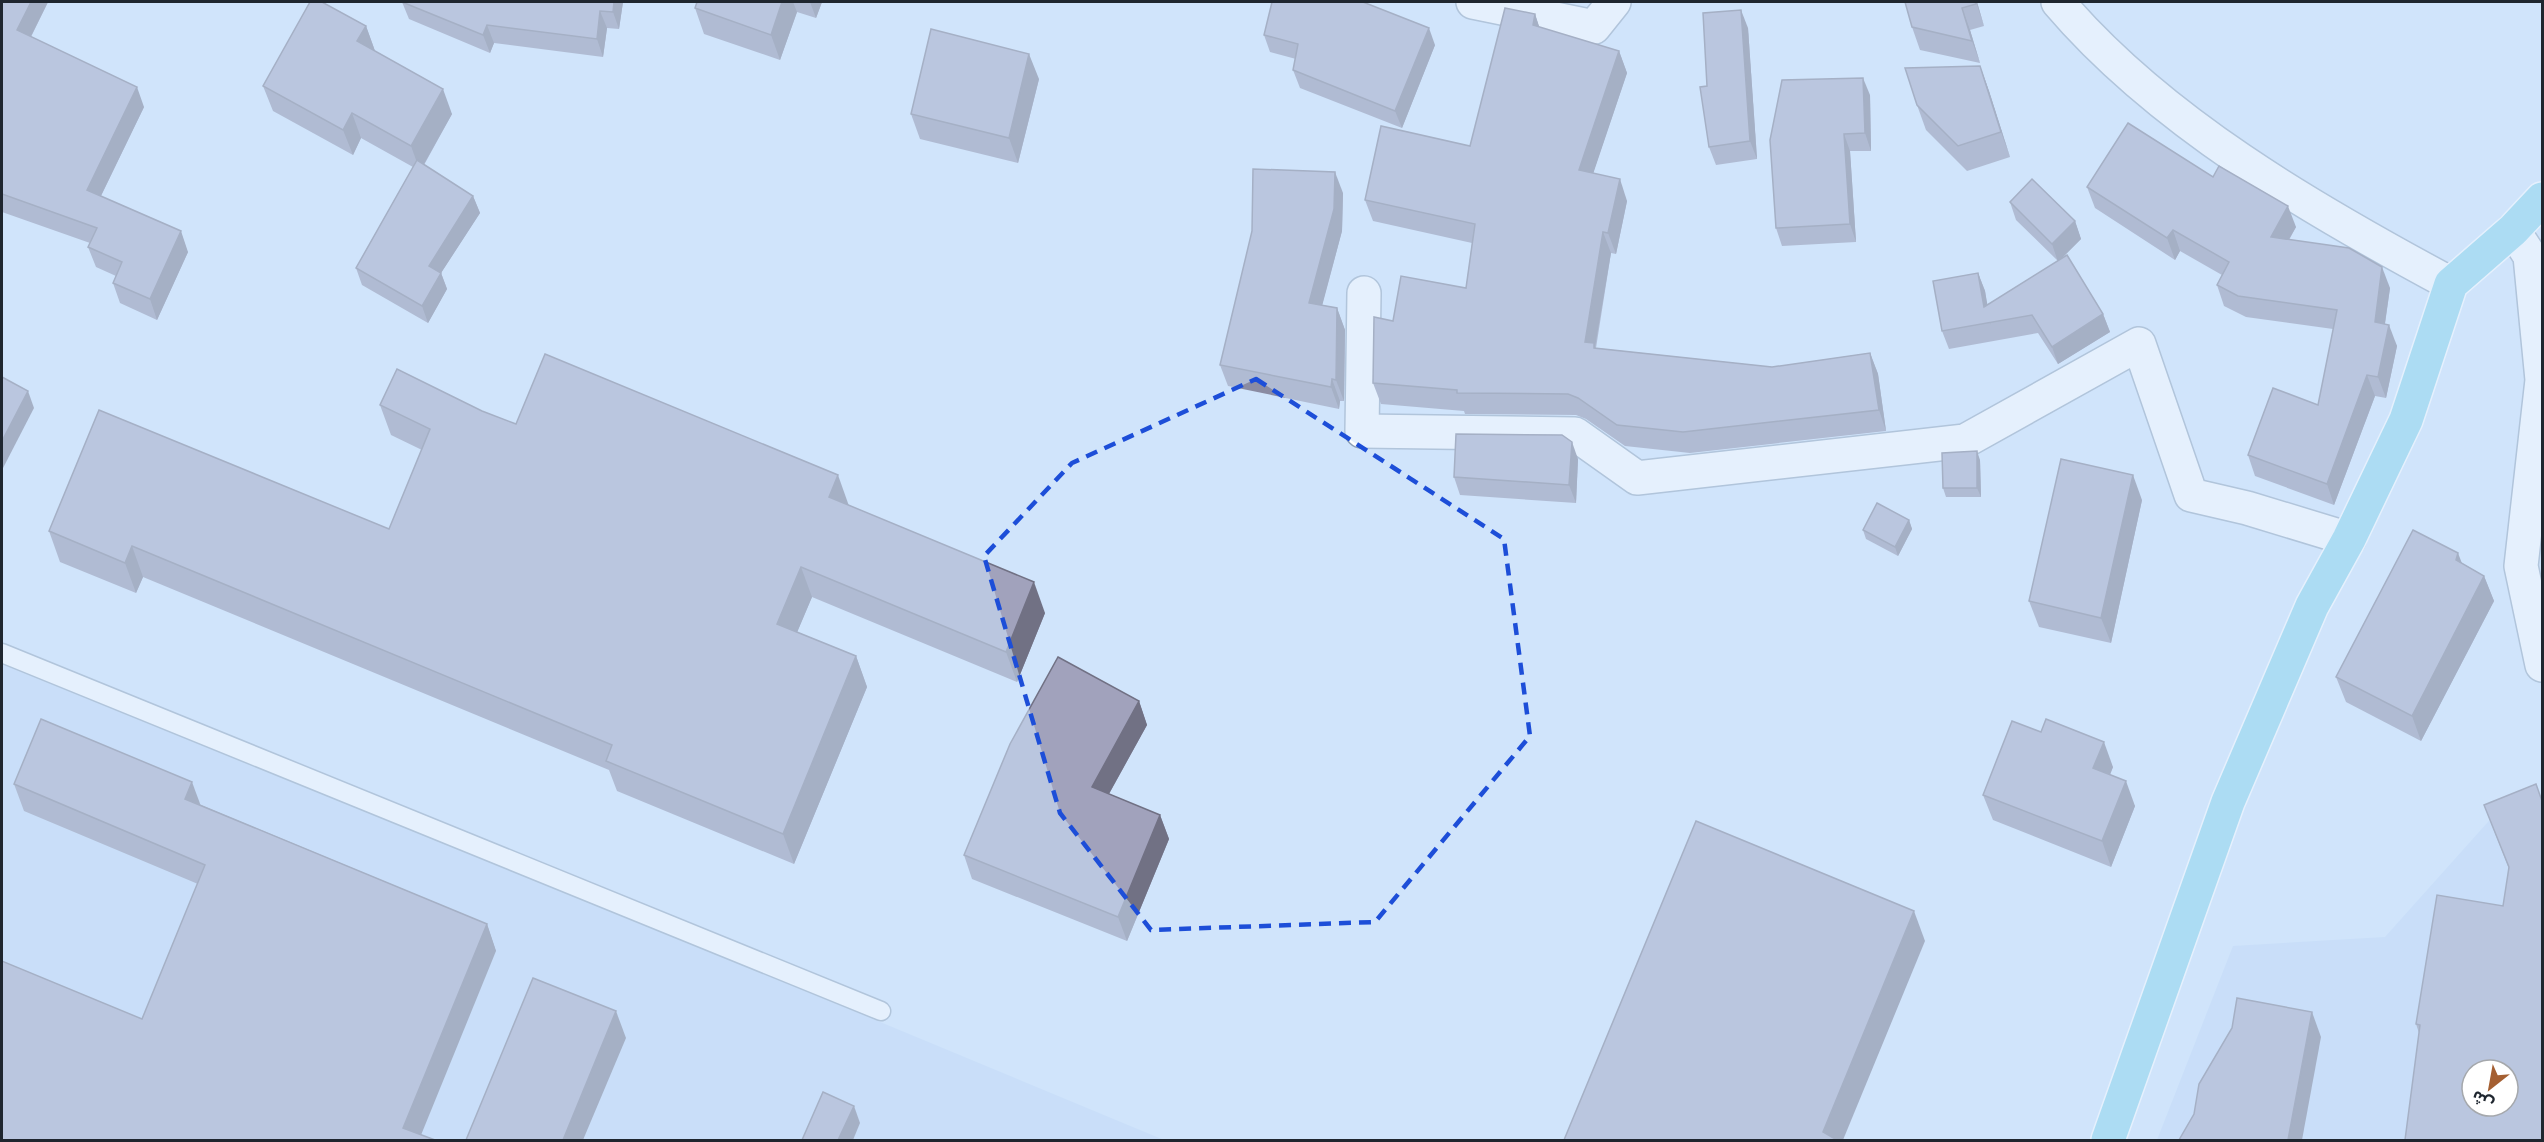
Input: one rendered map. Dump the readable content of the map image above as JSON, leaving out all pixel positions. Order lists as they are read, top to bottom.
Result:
{
  "north": "bottom left"
}
